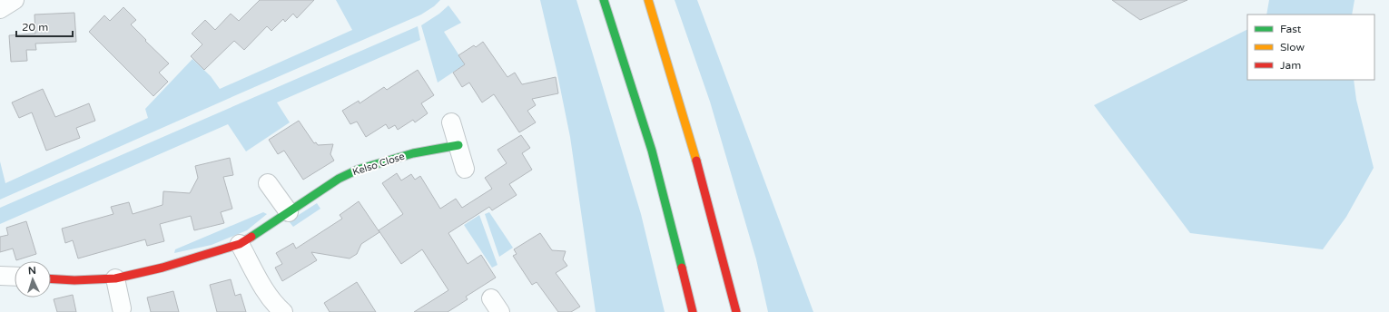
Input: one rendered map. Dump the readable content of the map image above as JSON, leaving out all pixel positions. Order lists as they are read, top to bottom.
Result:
{
  "streets": {
    "main road": ["Kelso Close"]
  },
  "legend": ["Fast", "Slow", "Jam"],
  "scale_bar": "20 m",
  "north": "top"
}
